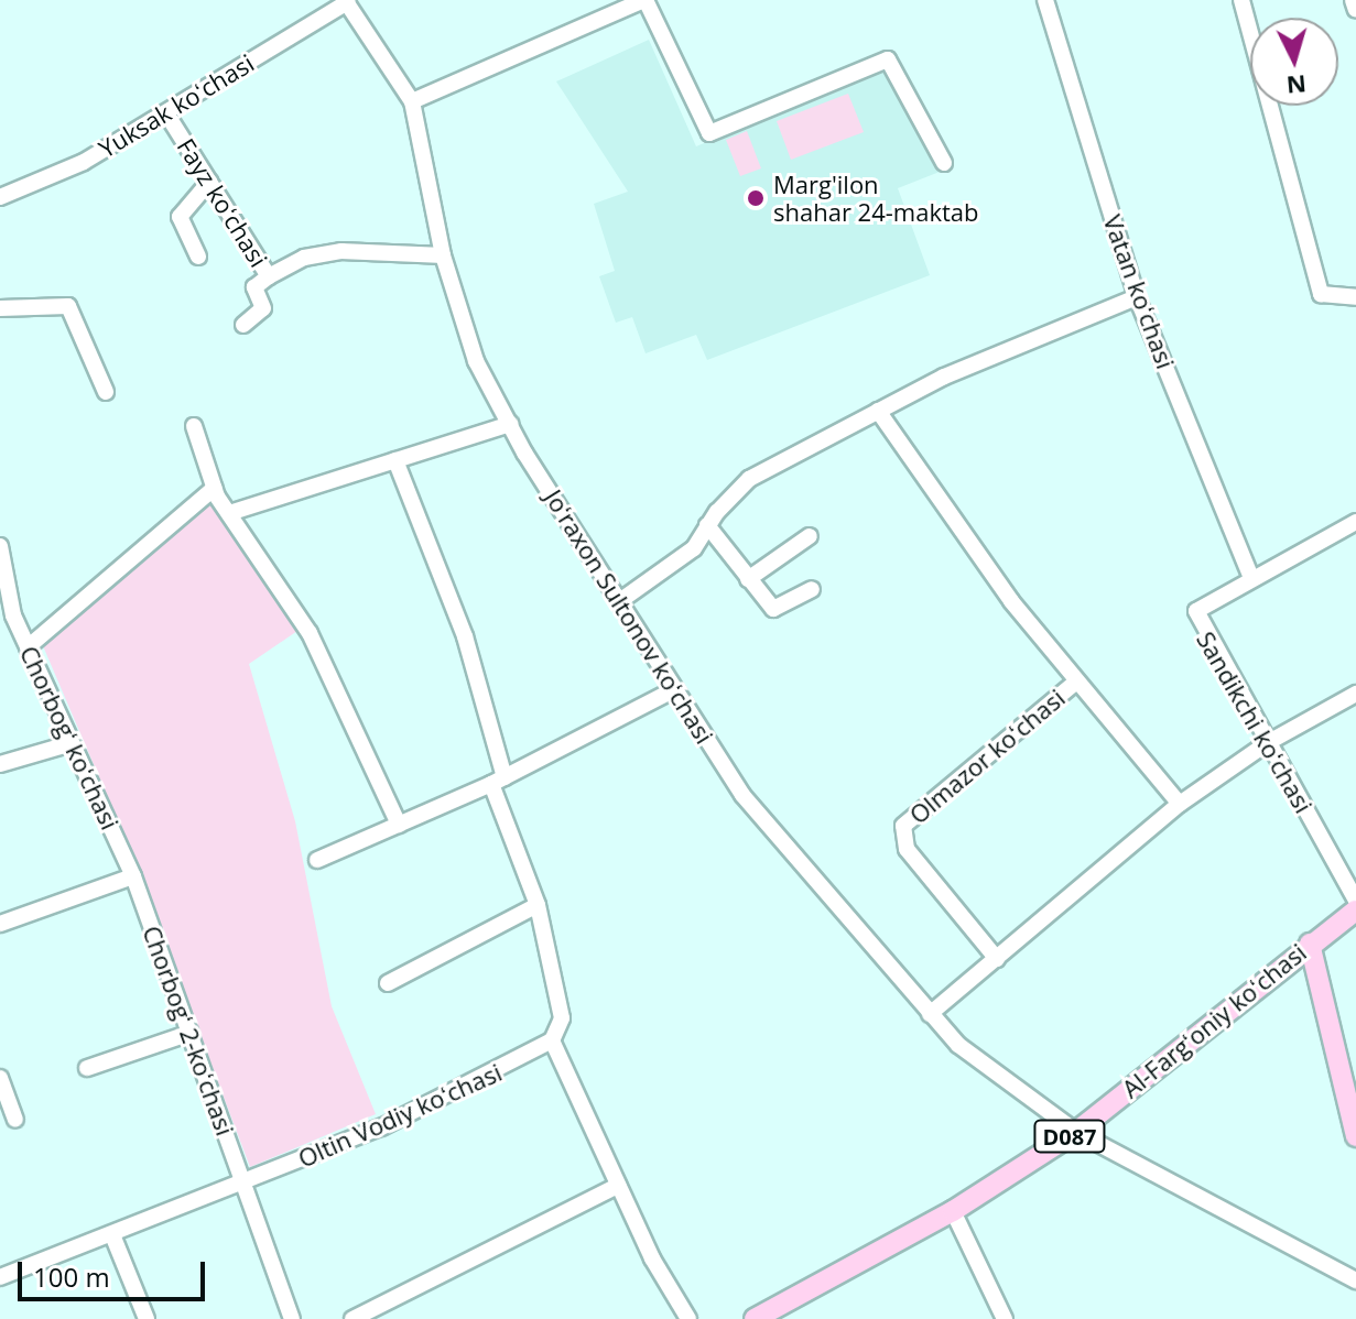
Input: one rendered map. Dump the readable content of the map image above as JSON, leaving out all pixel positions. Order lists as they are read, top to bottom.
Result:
{
  "streets": {
    "main road": ["Al-Fargʻoniy koʻchasi", "D087"],
    "street": [
      "Yuksak koʻchasi",
      "Fayz koʻchasi",
      "Vatan koʻchasi",
      "Joʻraxon Sultonov koʻchasi",
      "Sandikchi koʻchasi",
      "Chorbogʻ koʻchasi",
      "Olmazor koʻchasi",
      "Chorbogʻ 2-koʻchasi",
      "Oltin Vodiy koʻchasi"
    ]
  },
  "crossings": [
    ["Yuksak koʻchasi", "Fayz koʻchasi"],
    ["Yuksak koʻchasi", "Joʻraxon Sultonov koʻchasi"],
    ["Fayz koʻchasi", "Joʻraxon Sultonov koʻchasi"],
    ["Vatan koʻchasi", "Sandikchi koʻchasi"],
    ["Joʻraxon Sultonov koʻchasi", "Al-Fargʻoniy koʻchasi"],
    ["Chorbogʻ koʻchasi", "Chorbogʻ 2-koʻchasi"],
    ["Chorbogʻ 2-koʻchasi", "Oltin Vodiy koʻchasi"]
  ],
  "places": ["Marg'ilon shahar 24-maktab"],
  "scale_bar": "100 m",
  "north": "bottom"
}
